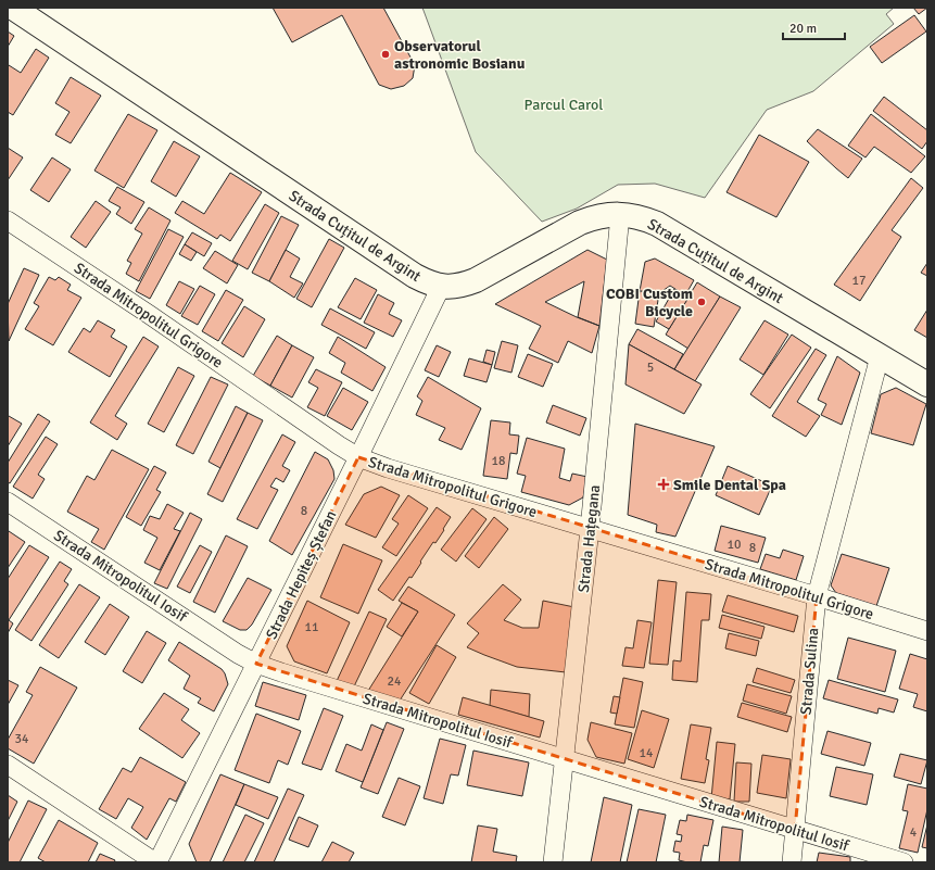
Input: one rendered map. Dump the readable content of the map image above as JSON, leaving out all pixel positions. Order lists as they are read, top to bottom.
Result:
{
  "streets": {
    "street": [
      "Strada Cuțitul de Argint",
      "Strada Mitropolitul Grigore",
      "Strada Hațegana",
      "Strada Hepiteș Ștefan",
      "Strada Mitropolitul Iosif",
      "Strada Sulina"
    ]
  },
  "crossings": [
    ["Strada Cuțitul de Argint", "Strada Hațegana"],
    ["Strada Cuțitul de Argint", "Strada Hepiteș Ștefan"],
    ["Strada Cuțitul de Argint", "Strada Sulina"],
    ["Strada Mitropolitul Grigore", "Strada Hațegana"],
    ["Strada Mitropolitul Grigore", "Strada Hepiteș Ștefan"],
    ["Strada Mitropolitul Grigore", "Strada Sulina"],
    ["Strada Hațegana", "Strada Mitropolitul Iosif"],
    ["Strada Hepiteș Ștefan", "Strada Mitropolitul Iosif"],
    ["Strada Mitropolitul Iosif", "Strada Sulina"]
  ],
  "parks": ["Parcul Carol"],
  "places": {
    "other": ["Observatorul astronomic Bosianu", "COBI Custom Bicycle"],
    "health": ["Smile Dental Spa"]
  },
  "house_numbers": [
    "17",
    "5",
    "18",
    "8",
    "10",
    "8",
    "11",
    "24",
    "34",
    "14",
    "4"
  ],
  "scale_bar": "20 m"
}
